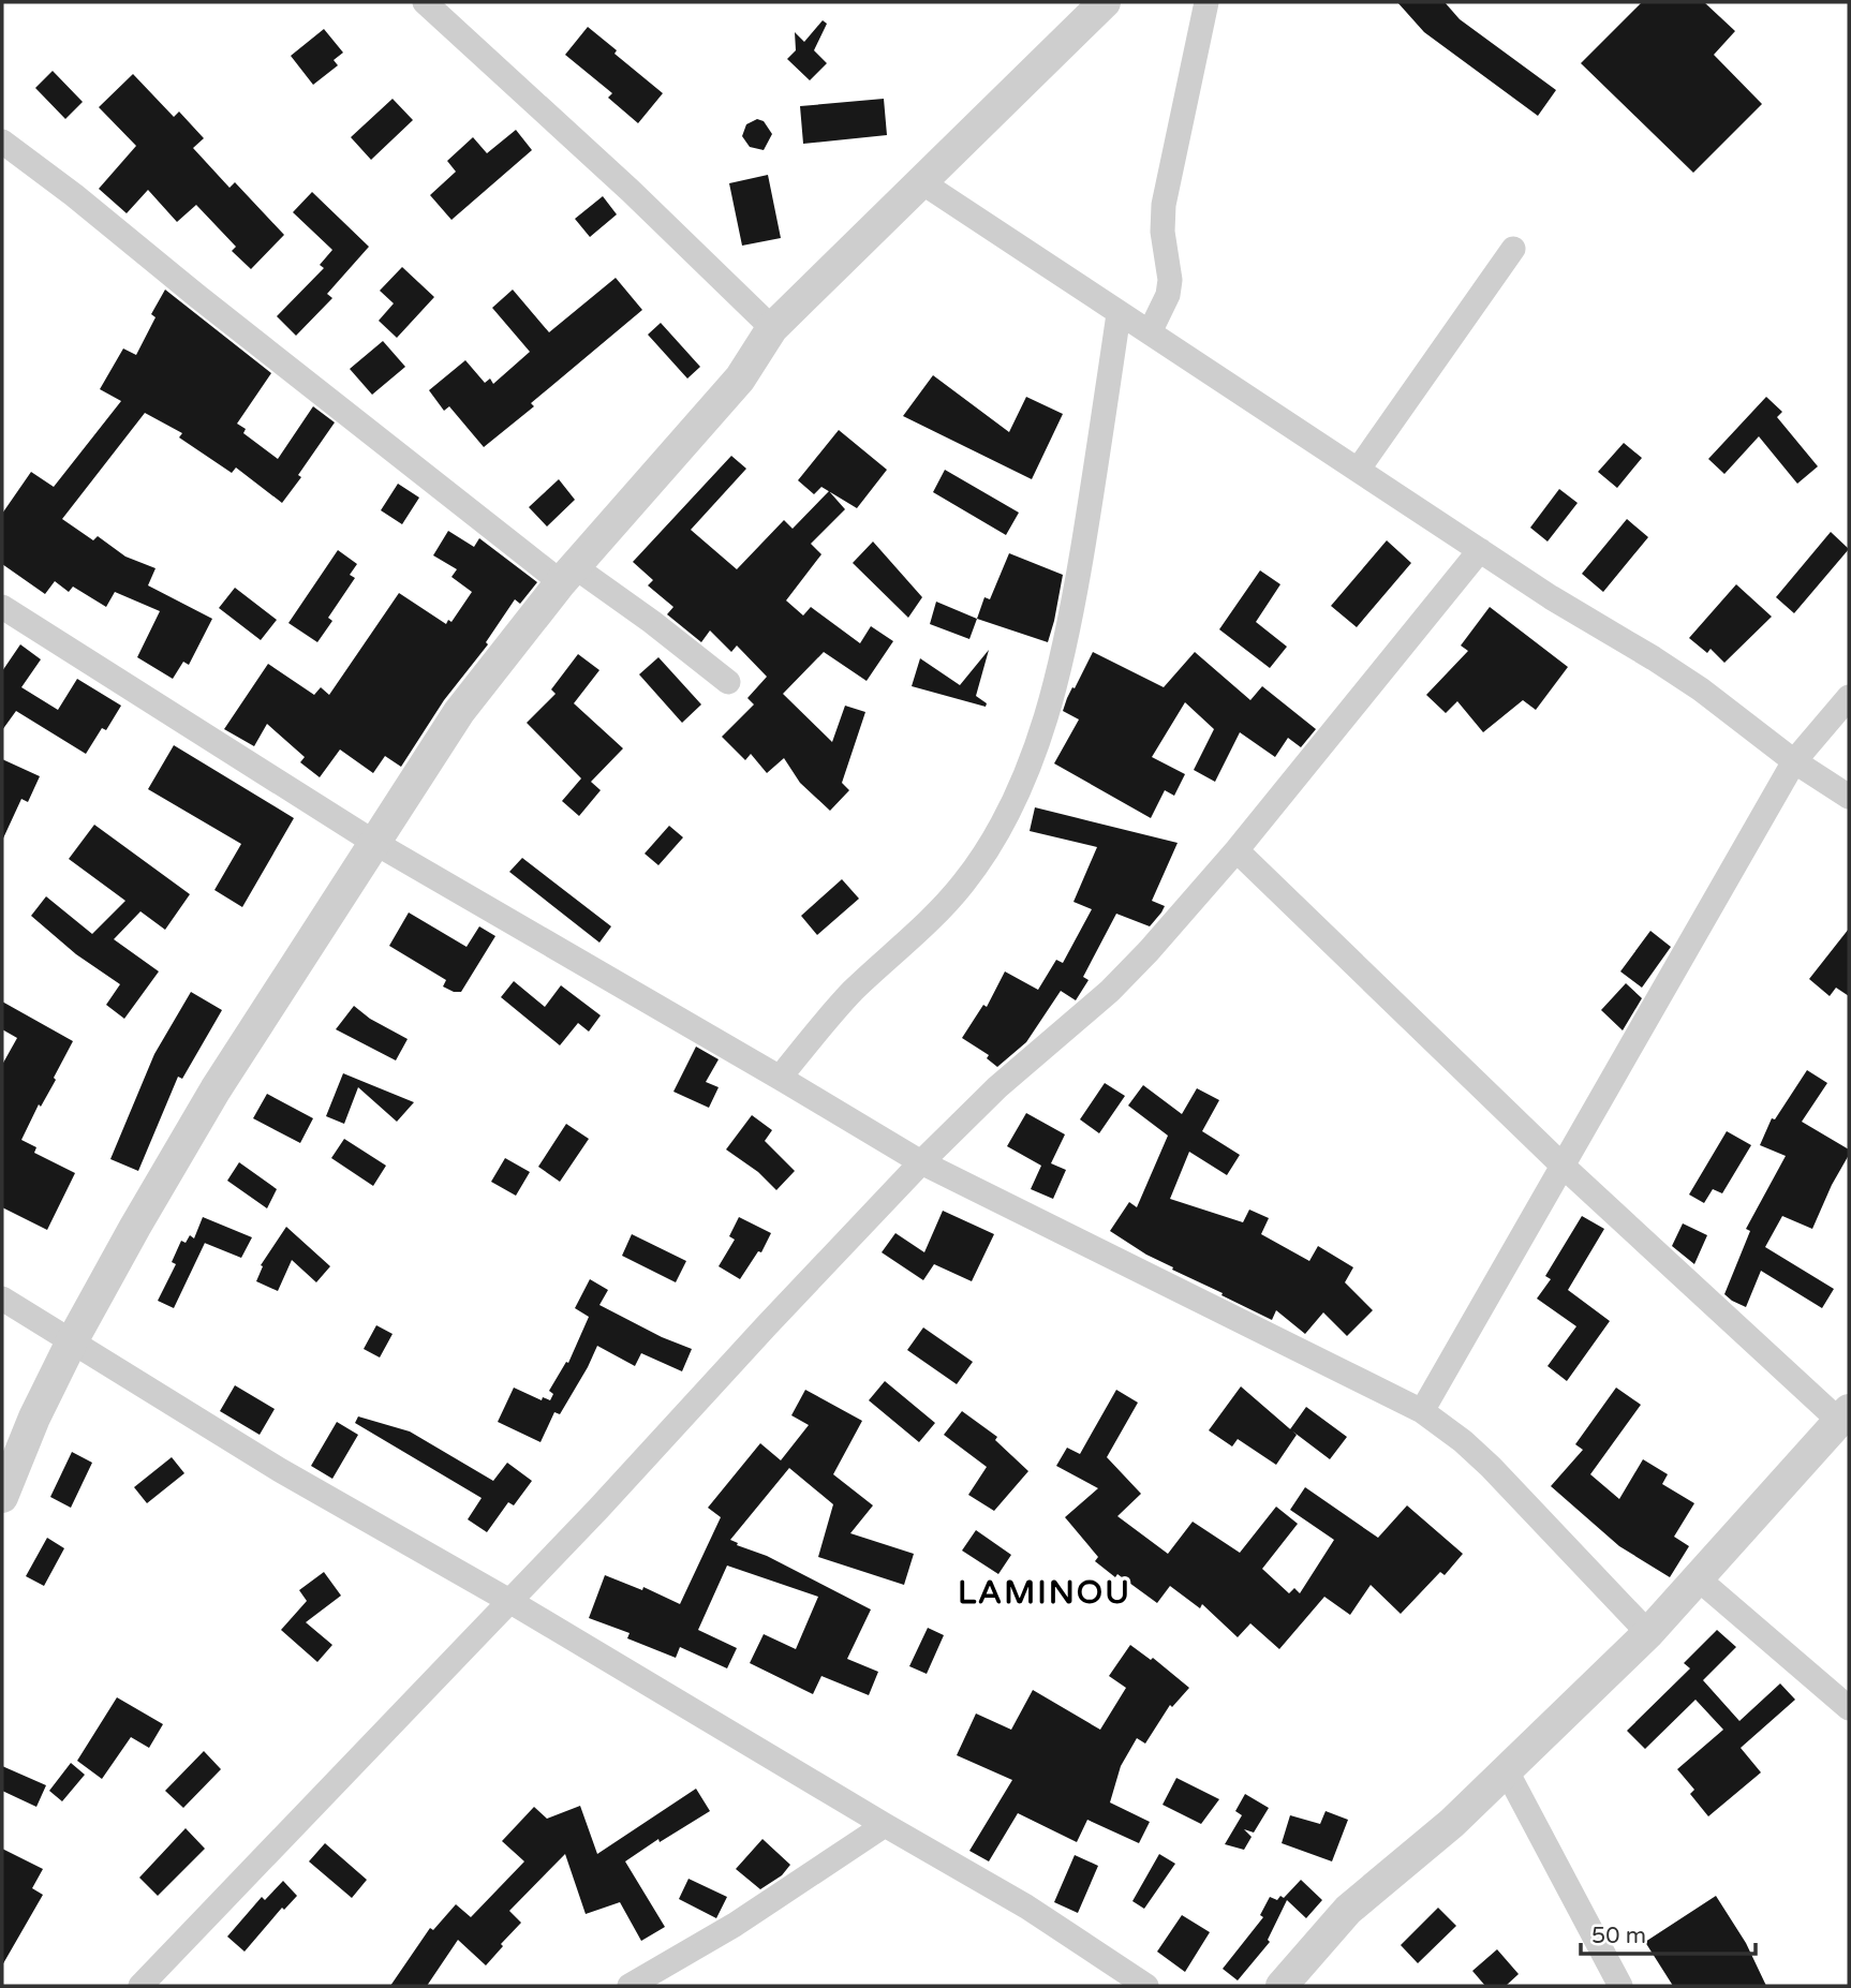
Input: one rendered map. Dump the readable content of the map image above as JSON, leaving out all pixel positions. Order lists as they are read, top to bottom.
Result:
{
  "districts": ["LAMINOU"],
  "scale_bar": "50 m"
}
